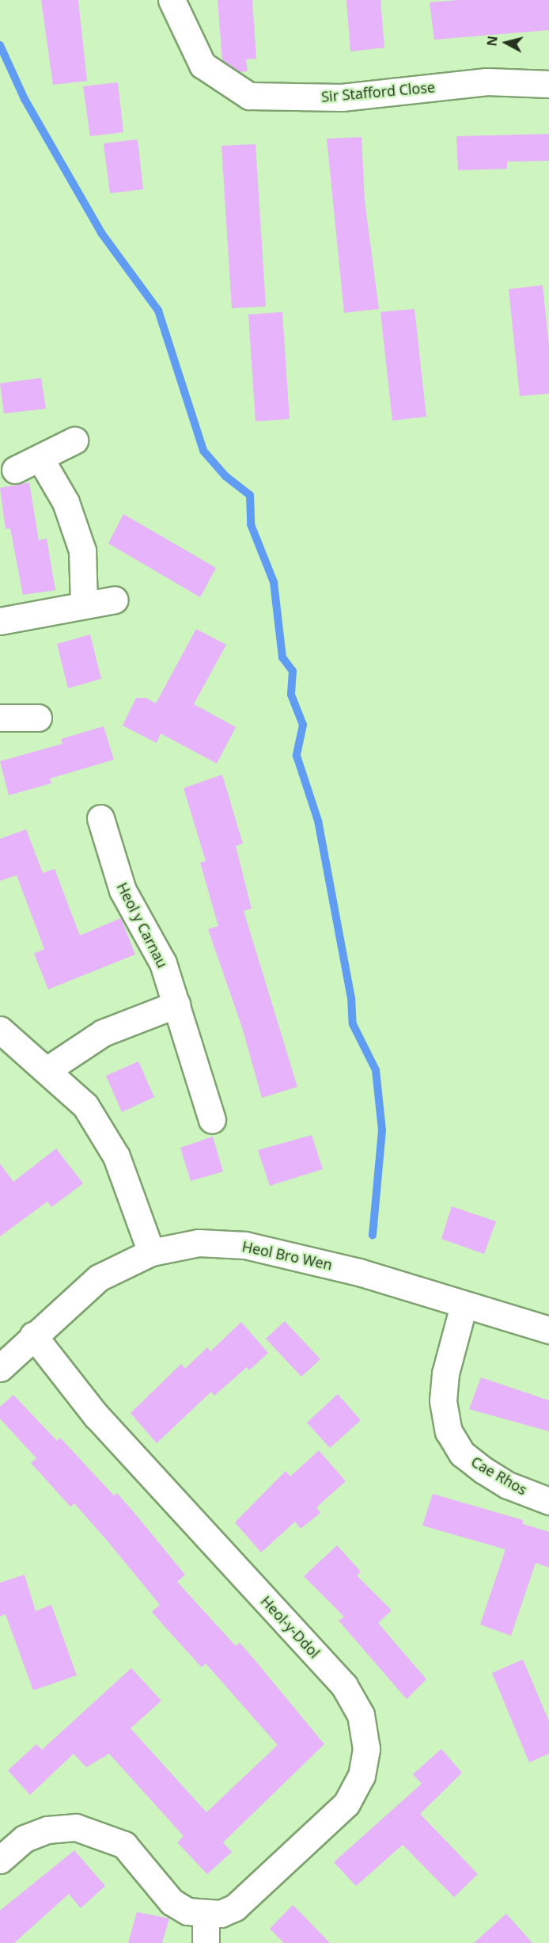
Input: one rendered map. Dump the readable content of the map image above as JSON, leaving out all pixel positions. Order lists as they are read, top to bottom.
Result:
{
  "streets": {
    "street": [
      "Sir Stafford Close",
      "Heol y Carnau",
      "Heol Bro Wen",
      "Cae Rhos",
      "Heol-y-Ddol"
    ]
  },
  "crossings": [
    ["Heol Bro Wen", "Cae Rhos"],
    ["Heol Bro Wen", "Heol-y-Ddol"]
  ],
  "north": "left"
}
